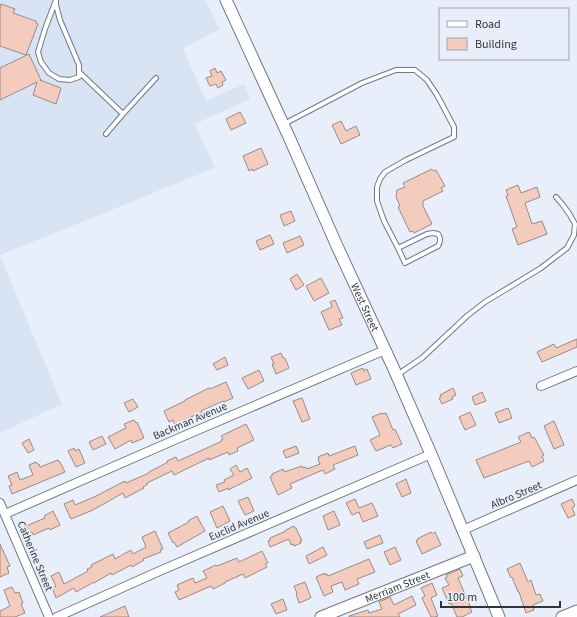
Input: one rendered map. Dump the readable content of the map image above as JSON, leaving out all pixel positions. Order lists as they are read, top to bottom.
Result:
{
  "streets": {
    "street": [
      "West Street",
      "Backman Avenue",
      "Albro Street",
      "Euclid Avenue",
      "Catherine Street",
      "Merriam Street"
    ]
  },
  "crossings": [
    ["West Street", "Backman Avenue"],
    ["West Street", "Albro Street"],
    ["West Street", "Euclid Avenue"],
    ["West Street", "Merriam Street"],
    ["Backman Avenue", "Catherine Street"]
  ],
  "legend": ["Road", "Building"],
  "scale_bar": "100 m"
}
